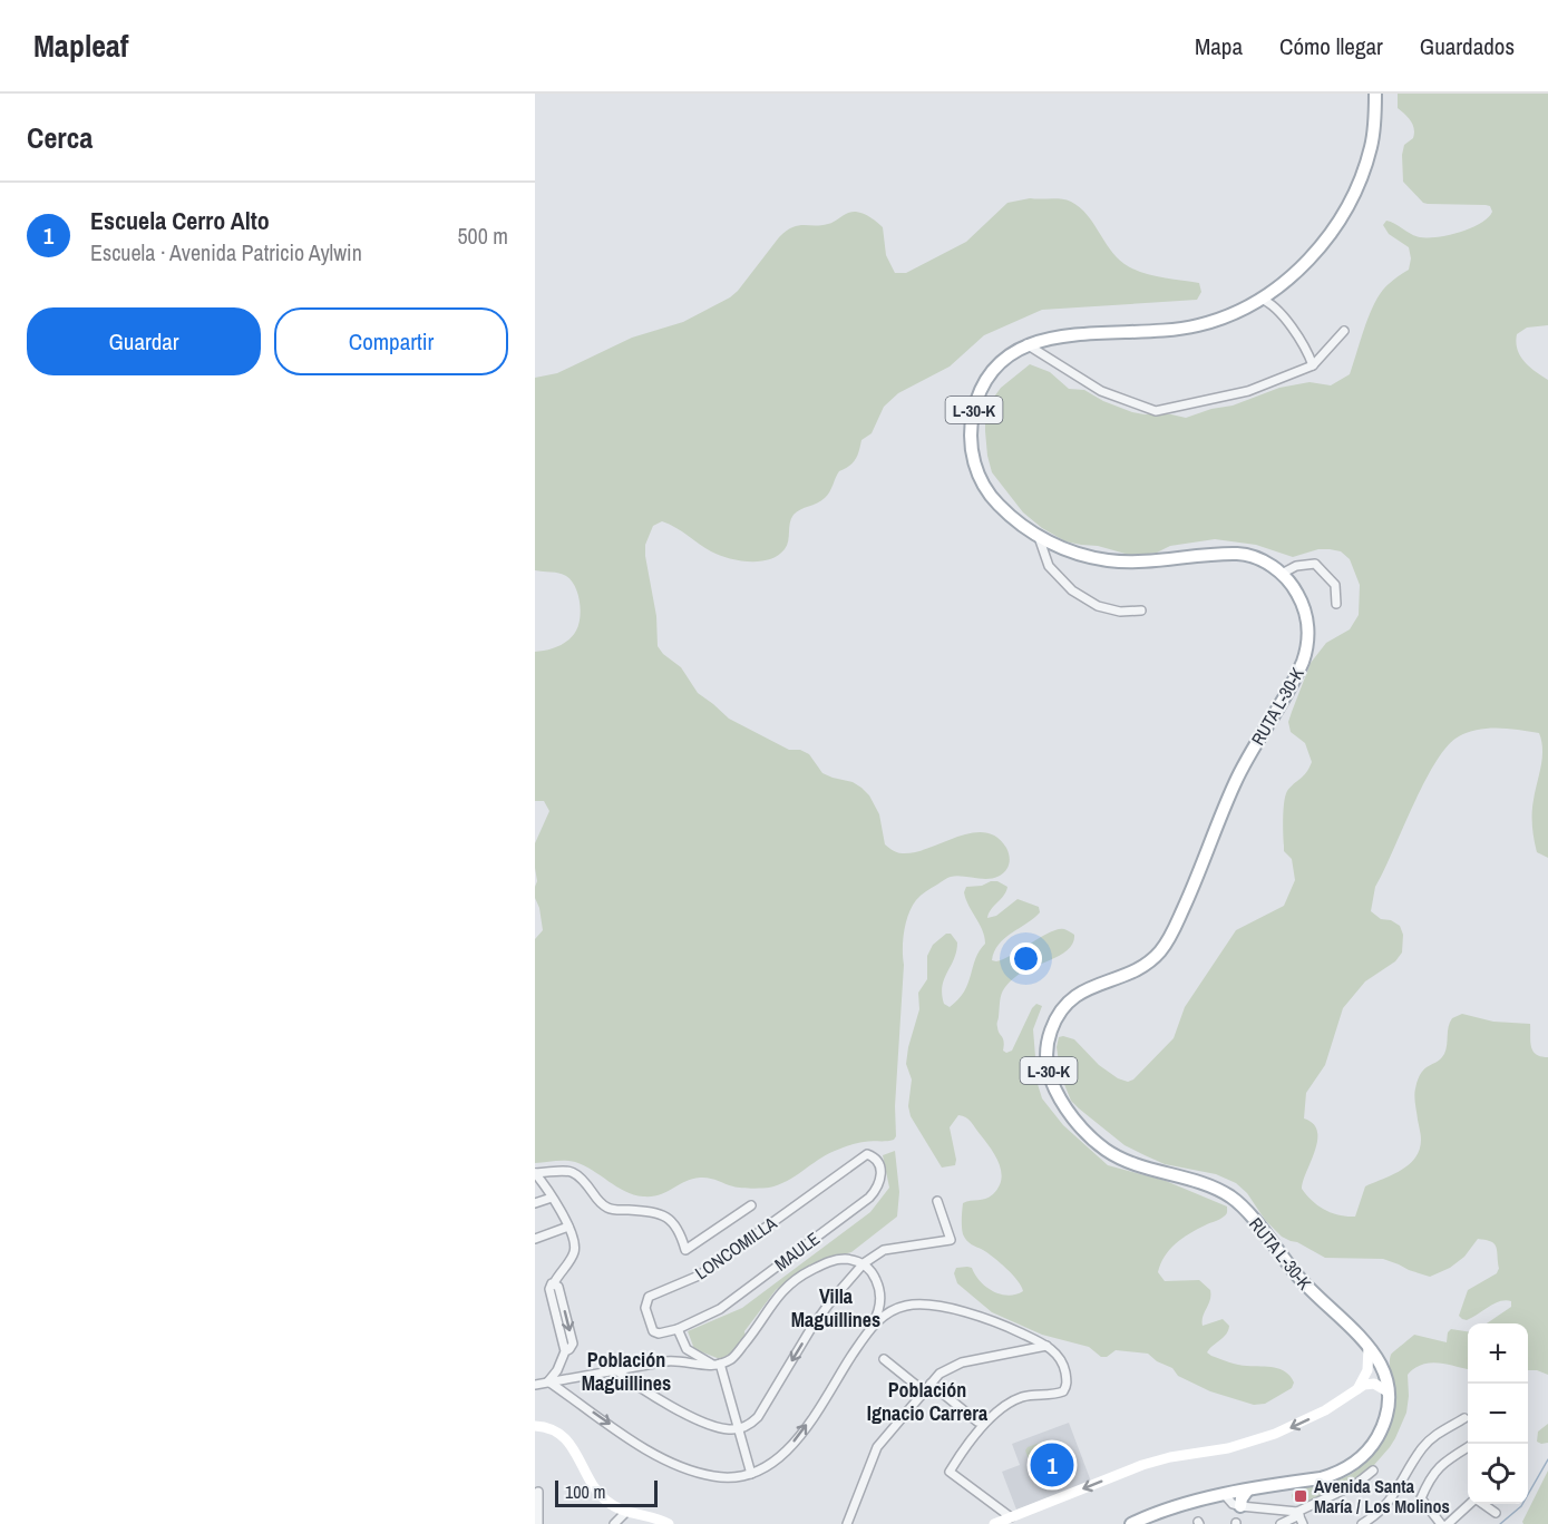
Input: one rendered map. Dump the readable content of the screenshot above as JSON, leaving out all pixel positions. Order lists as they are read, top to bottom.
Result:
{
  "streets": {
    "main road": ["L-30-K", "RUTA L-30-K"],
    "street": ["LONCOMILLA", "MAULE"]
  },
  "crossings": [
    ["L-30-K", "RUTA L-30-K"],
    ["LONCOMILLA", "MAULE"]
  ],
  "districts": ["Villa Maguillines", "Población Maguillines", "Población Ignacio Carrera"],
  "places": {
    "transit": ["Avenida Santa María / Los Molinos"]
  },
  "scale_bar": "100 m",
  "page": {
    "header": "Mapleaf",
    "nav": ["Mapa", "Cómo llegar", "Guardados"],
    "heading": "Cerca",
    "list": [
      {
        "mark": "1",
        "name": "Escuela Cerro Alto",
        "note": "Escuela · Avenida Patricio Aylwin",
        "value": "500 m"
      }
    ],
    "buttons": ["Guardar", "Compartir"],
    "map_buttons": ["+", "−"],
    "pins": "1",
    "scale": "100 m"
  }
}
